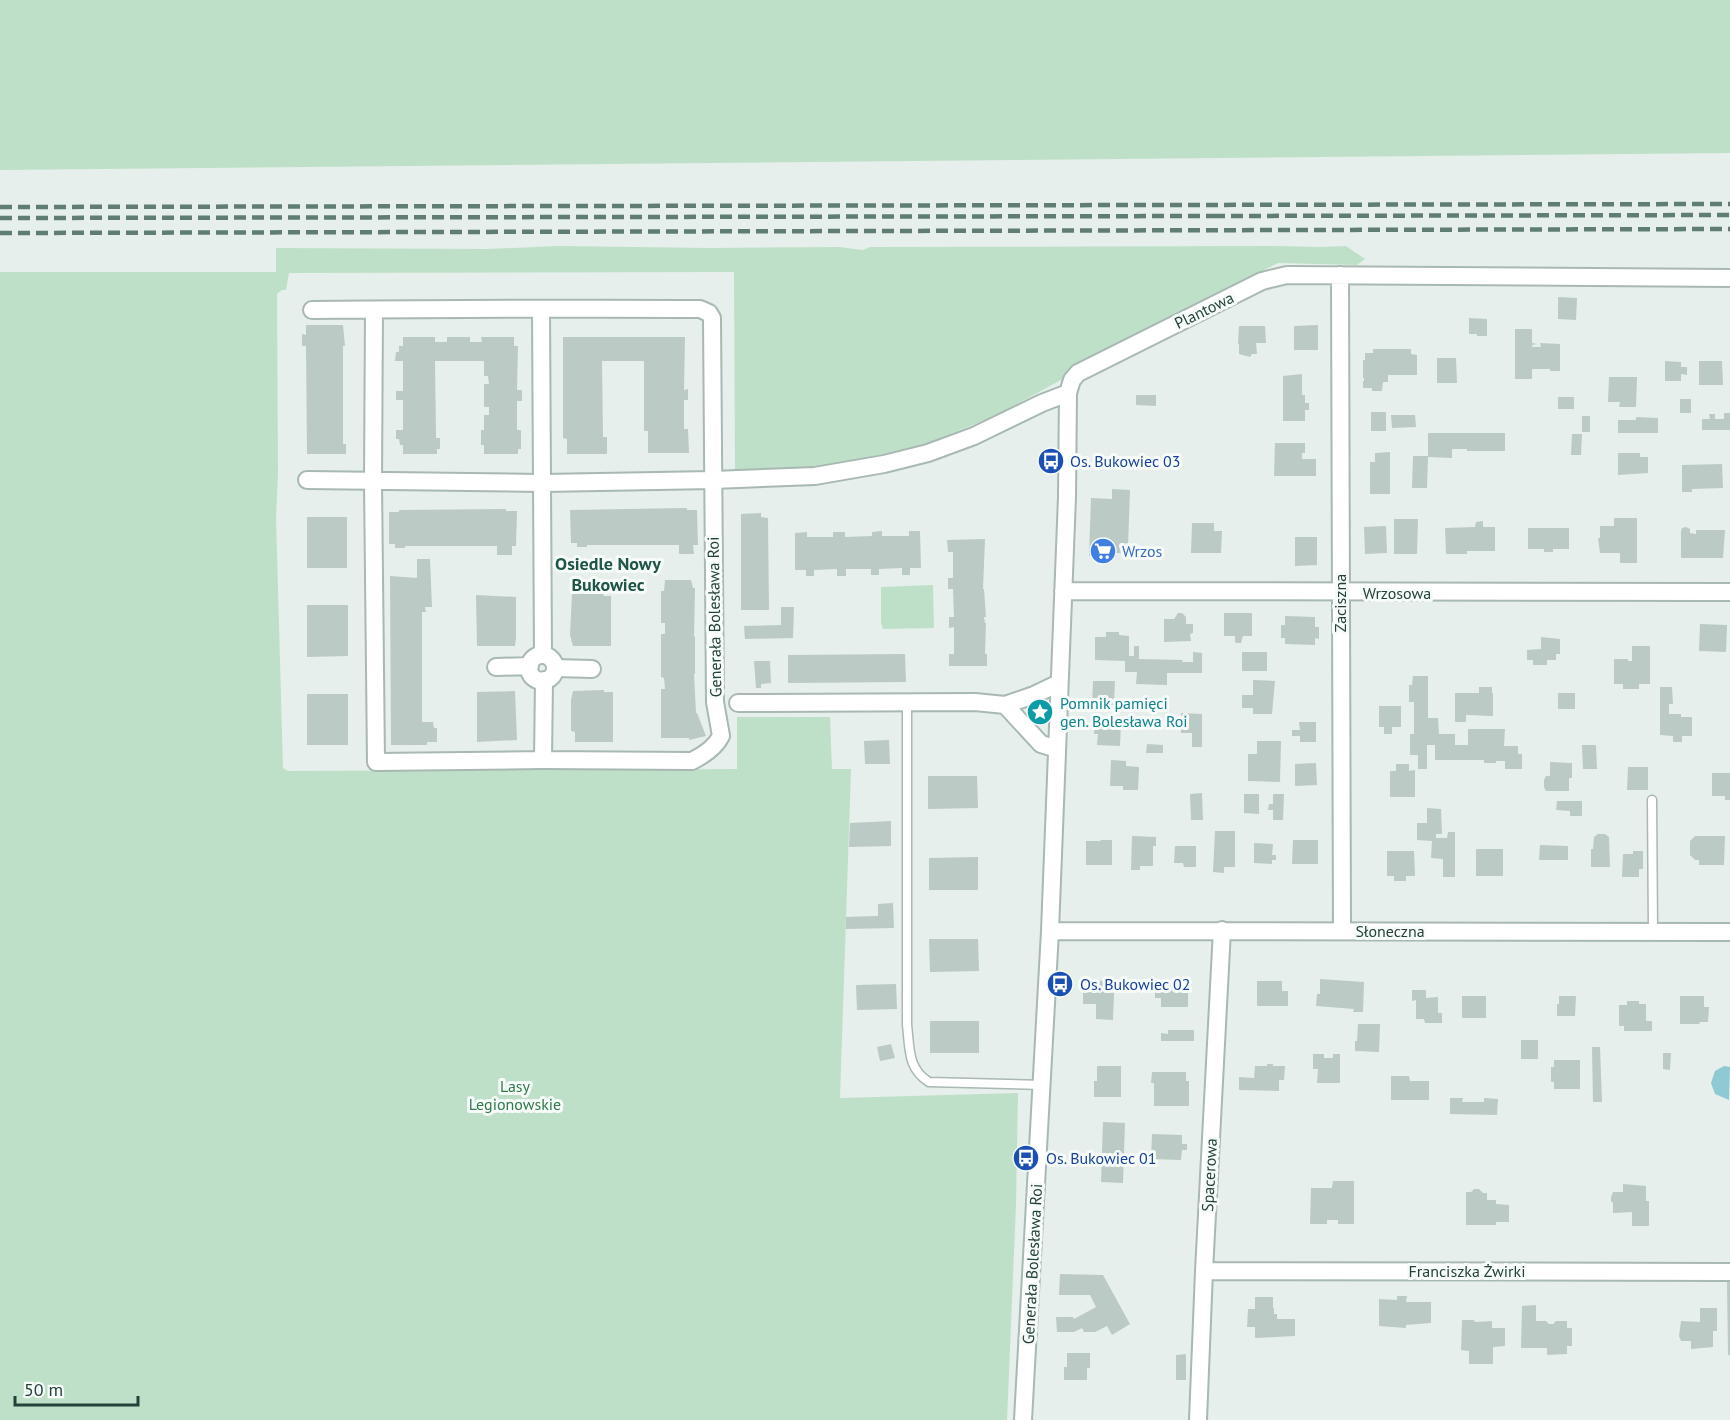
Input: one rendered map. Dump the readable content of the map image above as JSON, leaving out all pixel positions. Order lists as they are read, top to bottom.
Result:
{
  "streets": {
    "street": [
      "Plantowa",
      "Wrzosowa",
      "Zaciszna",
      "Generała Bolesława Roi",
      "Słoneczna",
      "Spacerowa",
      "Franciszka Żwirki"
    ]
  },
  "crossings": [
    ["Plantowa", "Zaciszna"],
    ["Plantowa", "Generała Bolesława Roi"],
    ["Wrzosowa", "Zaciszna"],
    ["Wrzosowa", "Generała Bolesława Roi"],
    ["Zaciszna", "Słoneczna"],
    ["Generała Bolesława Roi", "Słoneczna"],
    ["Słoneczna", "Spacerowa"],
    ["Spacerowa", "Franciszka Żwirki"]
  ],
  "districts": ["Osiedle Nowy Bukowiec"],
  "parks": ["Lasy Legionowskie"],
  "places": {
    "bus stop": ["Os. Bukowiec 03", "Os. Bukowiec 02", "Os. Bukowiec 01"],
    "supermarket": ["Wrzos"],
    "place": ["Pomnik pamięci gen. Bolesława Roi"]
  },
  "scale_bar": "50 m"
}
